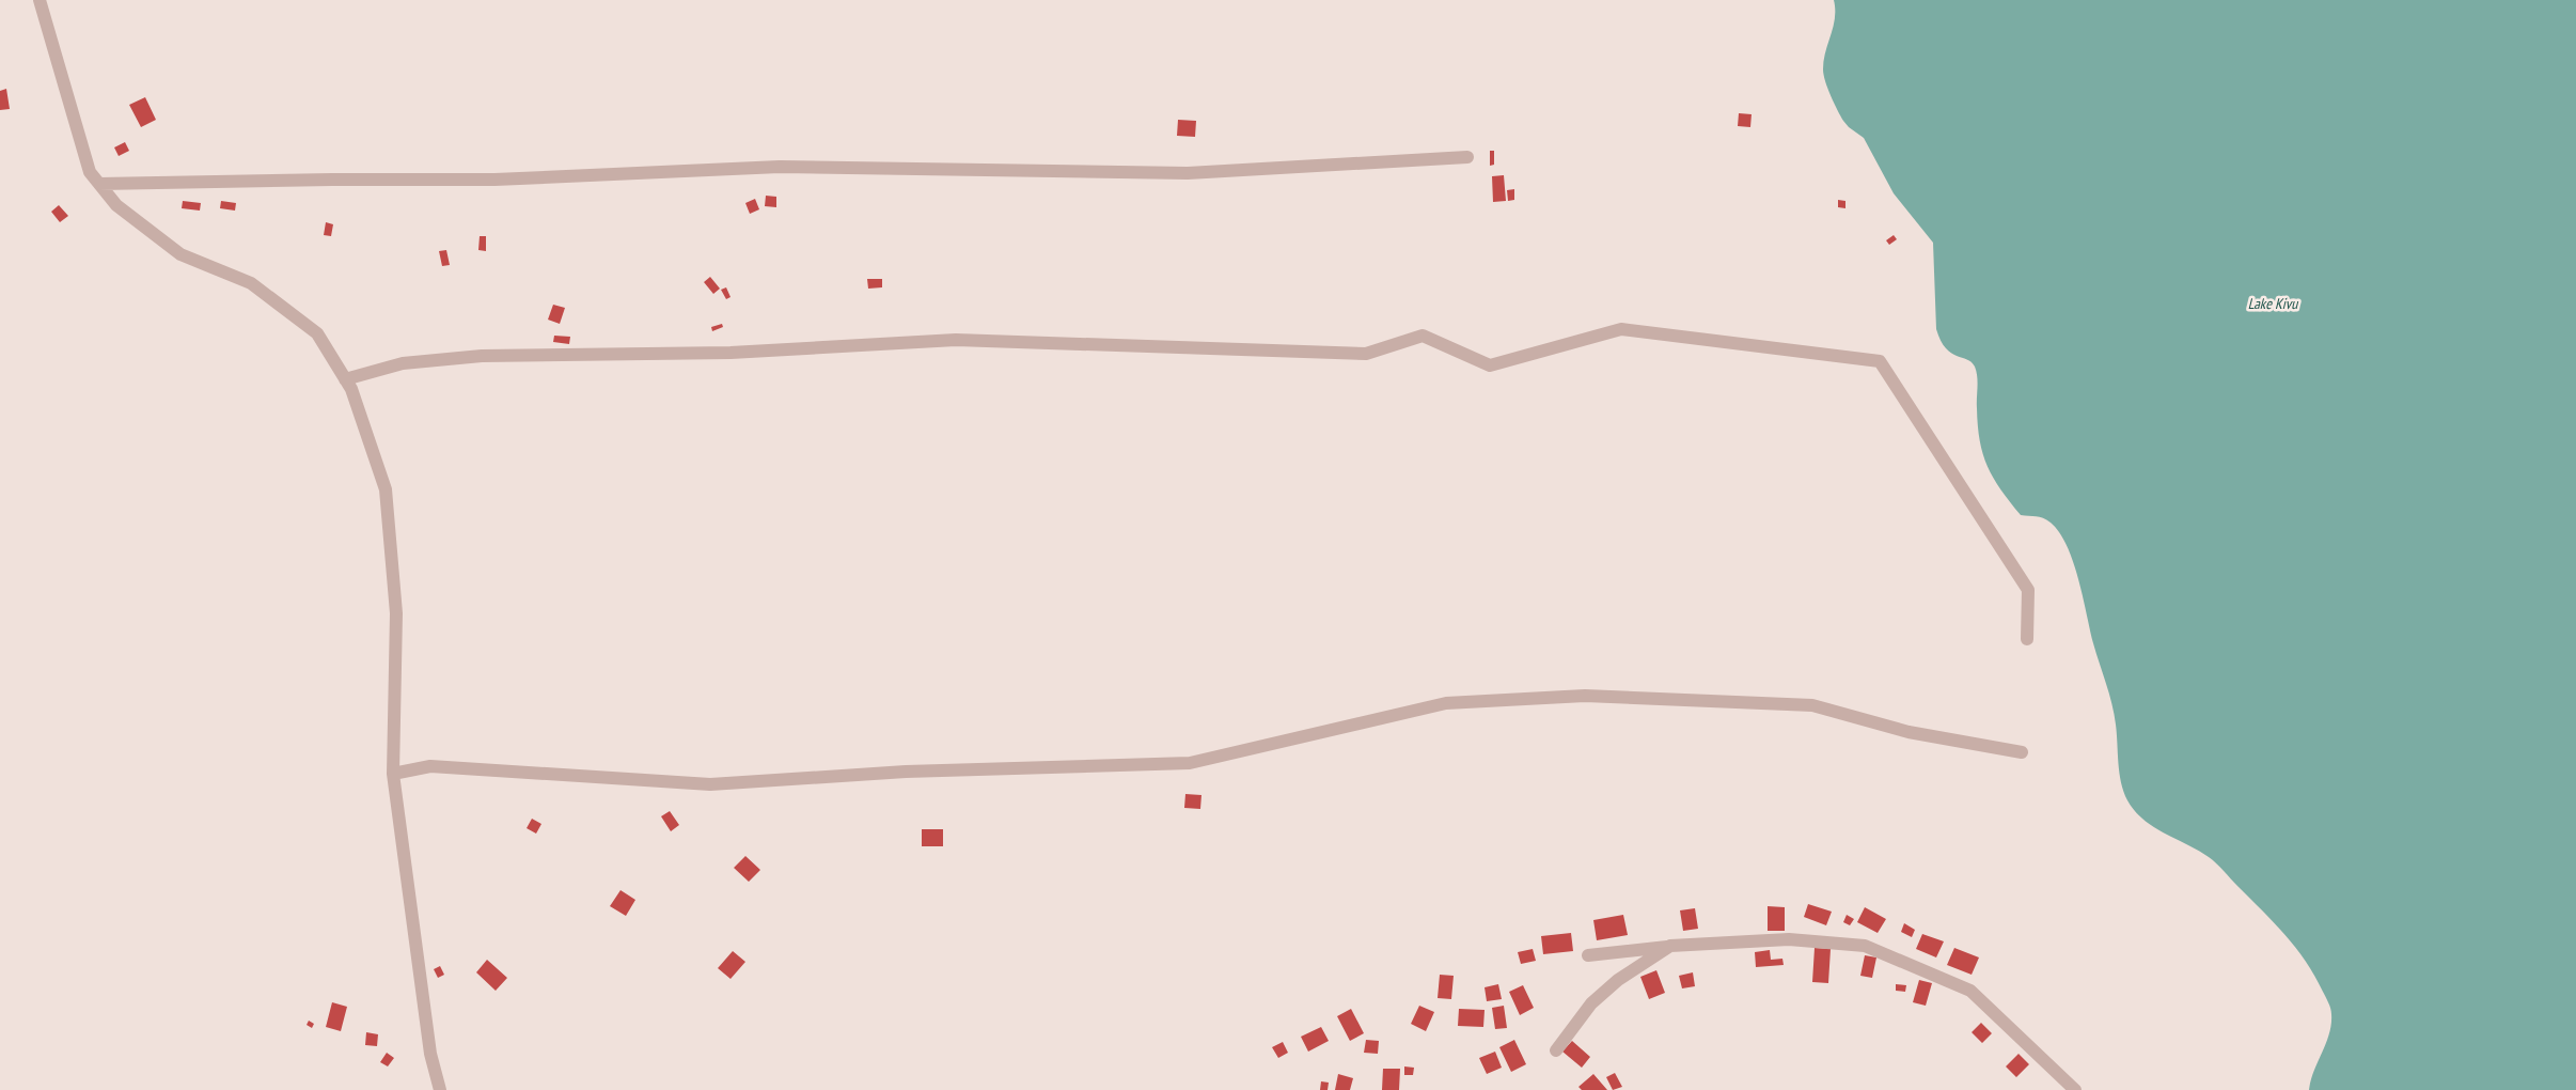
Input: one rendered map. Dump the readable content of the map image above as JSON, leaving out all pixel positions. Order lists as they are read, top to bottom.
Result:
{
  "water": ["Lake Kivu"]
}
